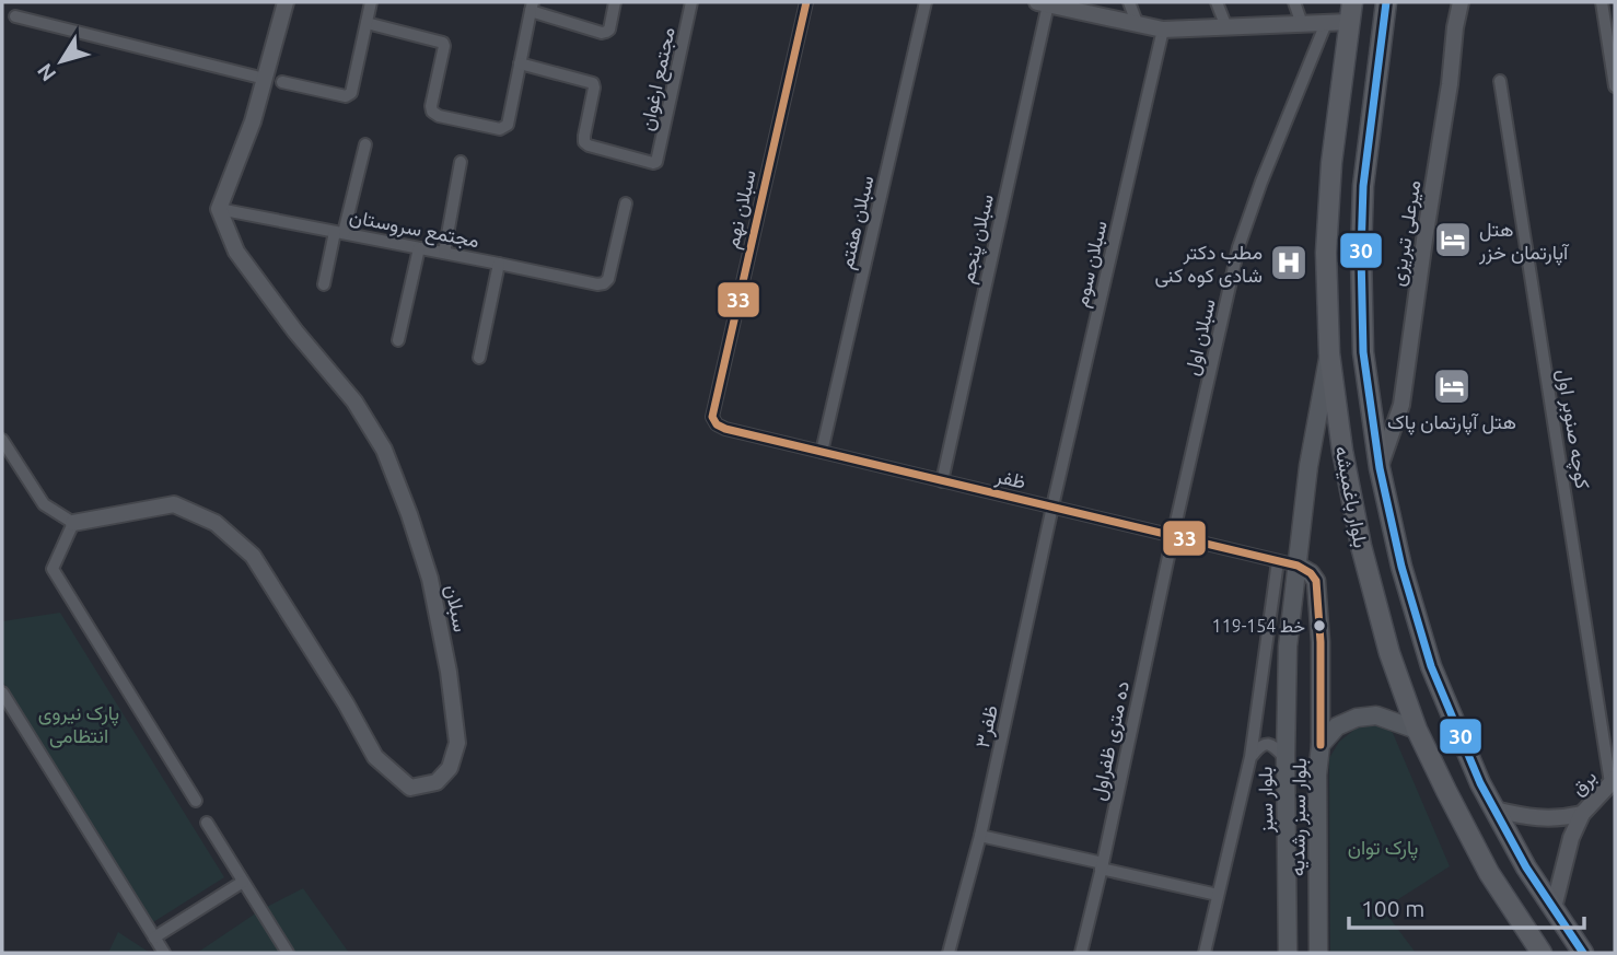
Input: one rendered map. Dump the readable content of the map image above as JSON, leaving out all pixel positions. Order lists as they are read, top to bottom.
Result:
{
  "streets": {
    "main road": ["بلوار باغمیشه", "بلوار سبز", "بلوار سبز رشدیه"],
    "street": [
      "مجتمع ارغوان",
      "سبلان نهم",
      "سبلان هفتم",
      "مجتمع سروستان",
      "میرعلی تبریزی",
      "سبلان پنجم",
      "سبلان سوم",
      "سبلان اول",
      "کوچه صنوبر اول",
      "ظفر",
      "سبلان",
      "ظفر۳",
      "ده متری ظفراول",
      "برق"
    ]
  },
  "crossings": [
    ["سبلان نهم", "ظفر"],
    ["سبلان هفتم", "ظفر"],
    ["مجتمع سروستان", "سبلان"],
    ["میرعلی تبریزی", "بلوار باغمیشه"],
    ["سبلان پنجم", "ظفر"],
    ["سبلان سوم", "ظفر"],
    ["سبلان سوم", "ظفر۳"],
    ["سبلان اول", "ظفر"],
    ["سبلان اول", "ده متری ظفراول"],
    ["کوچه صنوبر اول", "برق"],
    ["ظفر", "ظفر۳"],
    ["ظفر", "ده متری ظفراول"],
    ["ظفر", "بلوار سبز"],
    ["بلوار باغمیشه", "بلوار سبز"],
    ["بلوار باغمیشه", "بلوار سبز رشدیه"]
  ],
  "parks": ["پارک نیروی انتظامی", "پارک توان"],
  "places": {
    "hotel": ["هتل آپارتمان خزر", "هتل آپارتمان پاک"],
    "hospital": ["مطب دکتر شادی کوه کنی"],
    "other": ["خط 154-119"]
  },
  "lines": ["transit line 33", "transit line 30"],
  "scale_bar": "100 m",
  "north": "bottom left"
}
